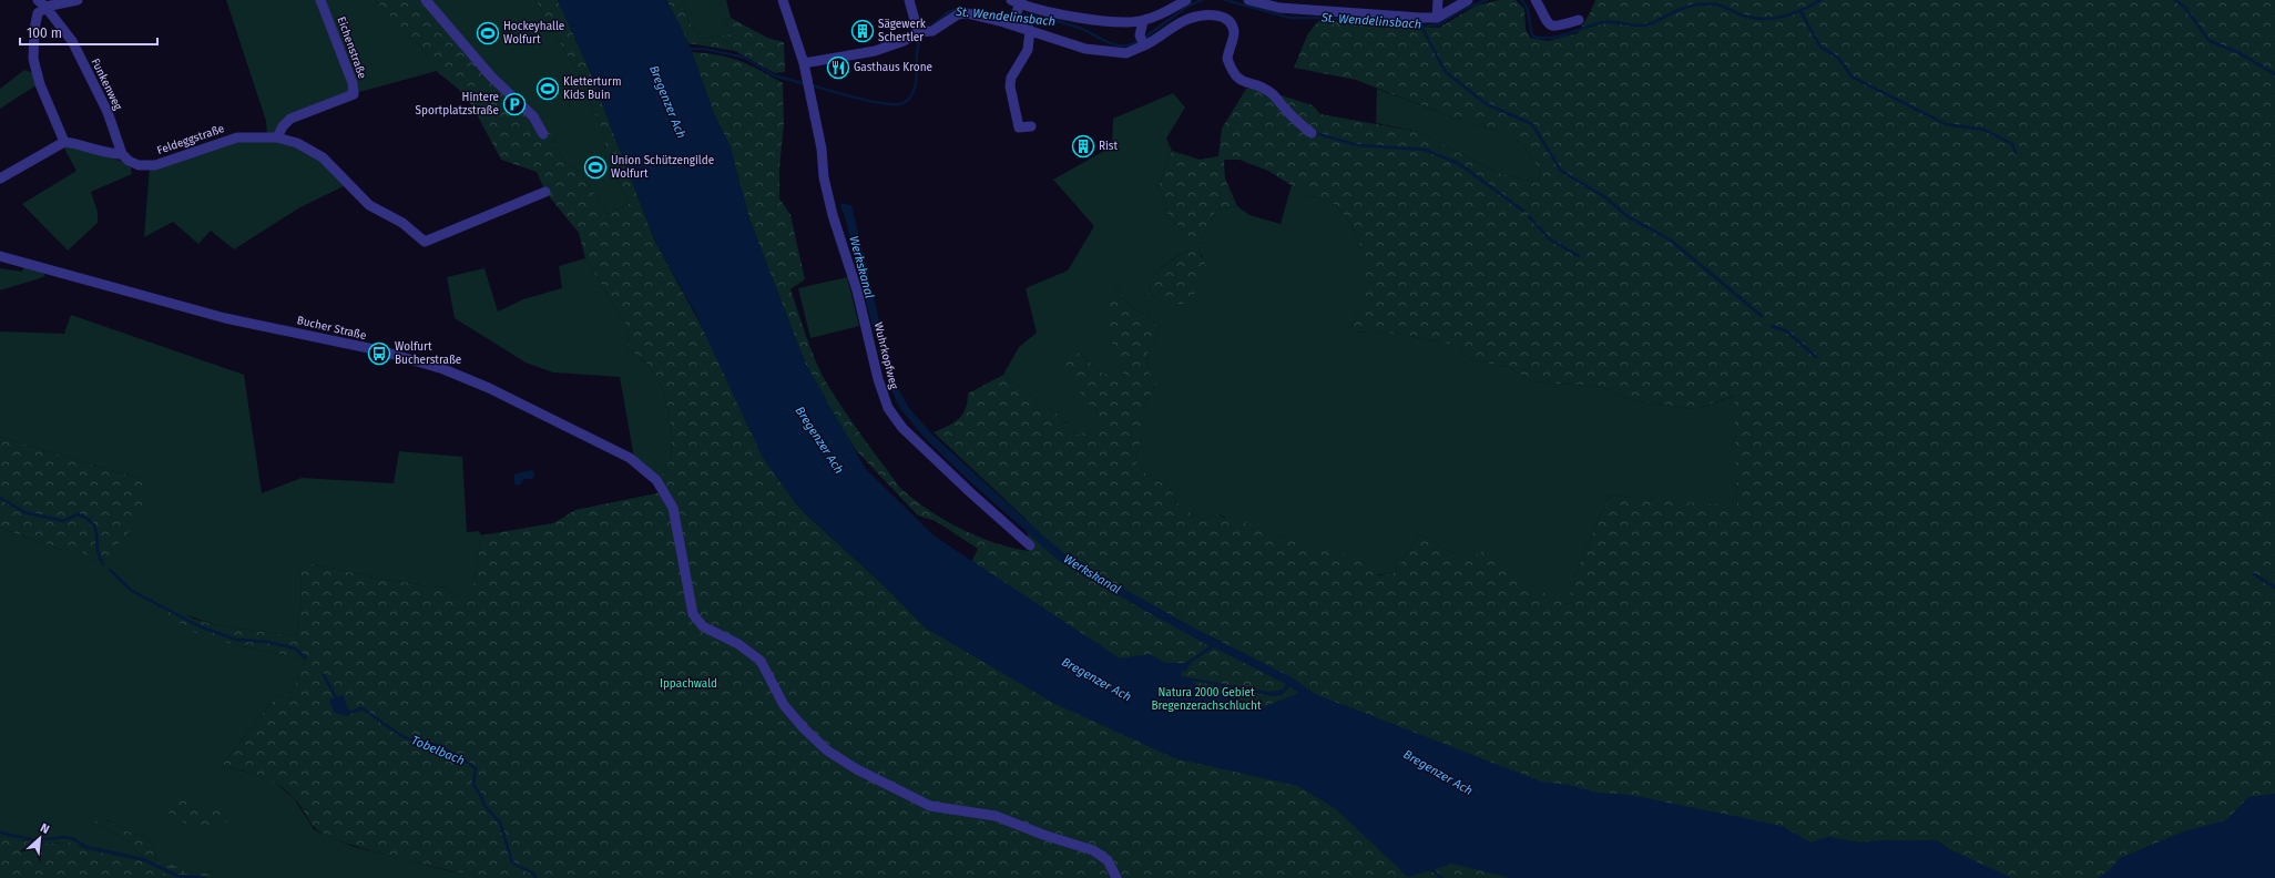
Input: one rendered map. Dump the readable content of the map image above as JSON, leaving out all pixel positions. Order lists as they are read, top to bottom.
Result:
{
  "streets": {
    "street": [
      "Eichenstraße",
      "Funkenweg",
      "Feldeggstraße",
      "Bucher Straße",
      "Wuhrkopfweg"
    ]
  },
  "crossings": [
    ["Eichenstraße", "Feldeggstraße"],
    ["Funkenweg", "Feldeggstraße"]
  ],
  "water": [
    "St. Wendelinsbach",
    "Bregenzer Ach",
    "Werkskanal",
    "Tobelbach"
  ],
  "parks": ["Ippachwald", "Natura 2000 Gebiet Bregenzerachschlucht"],
  "places": {
    "building": ["Sägewerk Schertler", "Rist"],
    "sports": ["Hockeyhalle Wolfurt", "Kletterturm Kids Buin", "Union Schützengilde Wolfurt"],
    "restaurant": ["Gasthaus Krone"],
    "parking": ["Hintere Sportplatzstraße"],
    "bus stop": ["Wolfurt Bucherstraße"]
  },
  "scale_bar": "100 m",
  "north": "top right"
}
